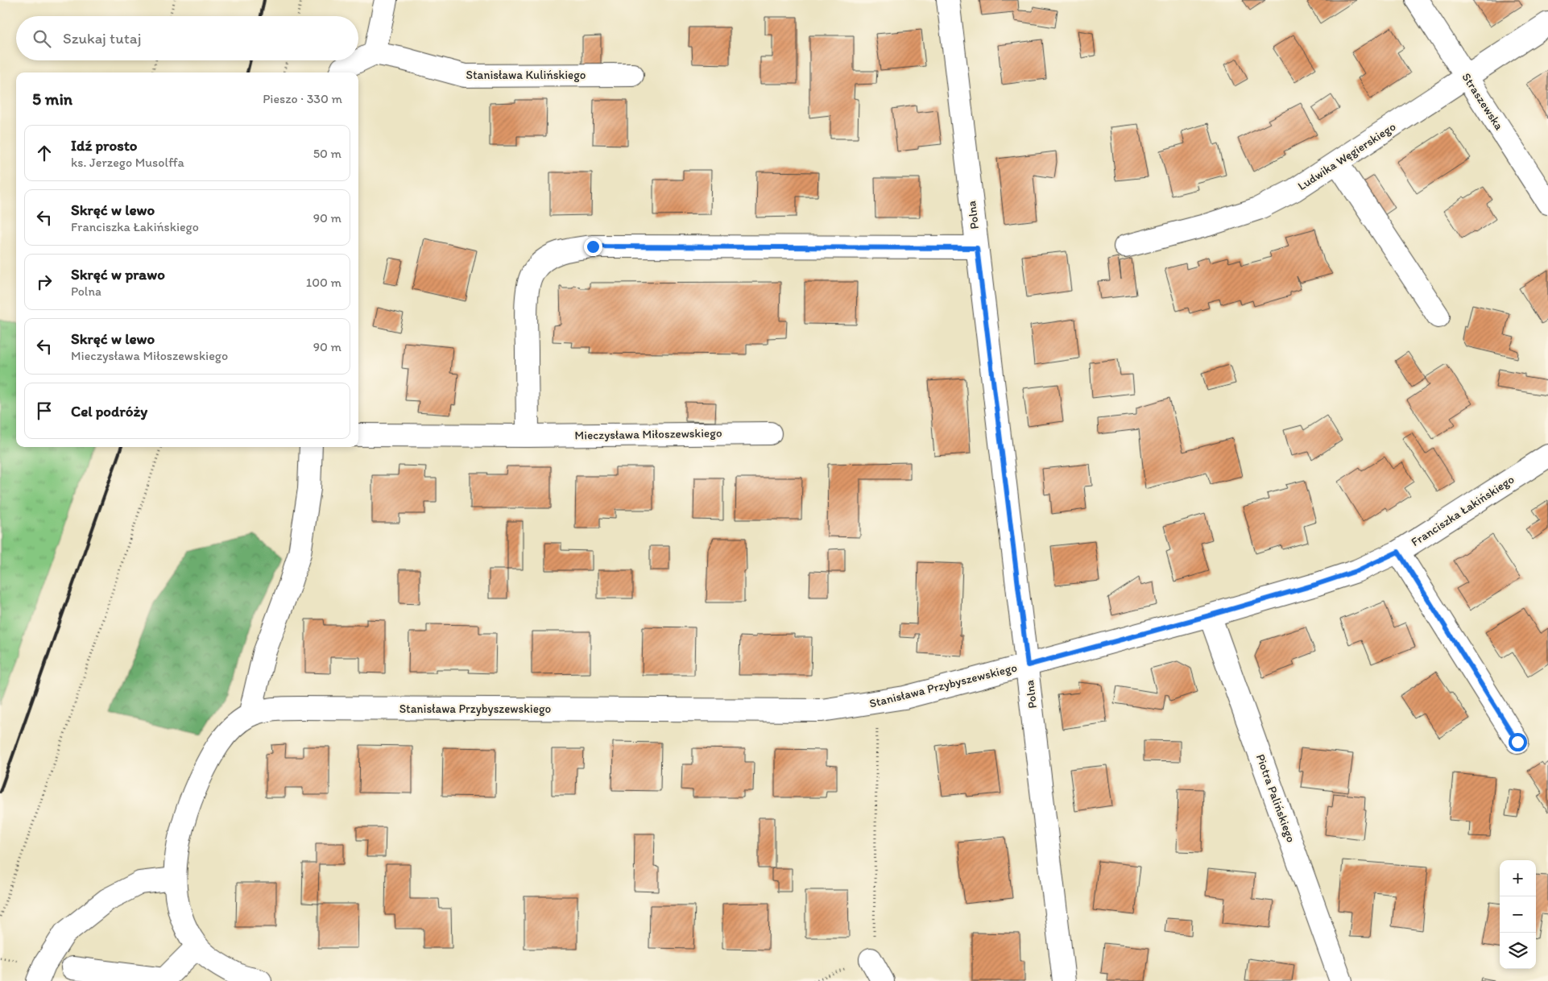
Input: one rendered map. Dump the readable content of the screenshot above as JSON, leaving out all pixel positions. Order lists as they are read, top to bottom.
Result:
{
  "streets": {
    "street": [
      "Stanisława Kulińskiego",
      "Straszewska",
      "Ludwika Węgierskiego",
      "Polna",
      "Mieczysława Miłoszewskiego",
      "Franciszka Łakińskiego",
      "Stanisława Przybyszewskiego",
      "Piotra Palińskiego"
    ]
  },
  "crossings": [
    ["Straszewska", "Ludwika Węgierskiego"],
    ["Polna", "Franciszka Łakińskiego"],
    ["Polna", "Stanisława Przybyszewskiego"],
    ["Franciszka Łakińskiego", "Stanisława Przybyszewskiego"],
    ["Franciszka Łakińskiego", "Piotra Palińskiego"]
  ],
  "page": {
    "search": "Szukaj tutaj",
    "heading": ["5 min", "Pieszo · 330 m"],
    "list": [
      ["Idź prosto", "ks. Jerzego Musolffa", "50 m"],
      ["Skręć w lewo", "Franciszka Łakińskiego", "90 m"],
      ["Skręć w prawo", "Polna", "100 m"],
      ["Skręć w lewo", "Mieczysława Miłoszewskiego", "90 m"],
      "Cel podróży"
    ],
    "map_buttons": ["+", "−"]
  }
}
